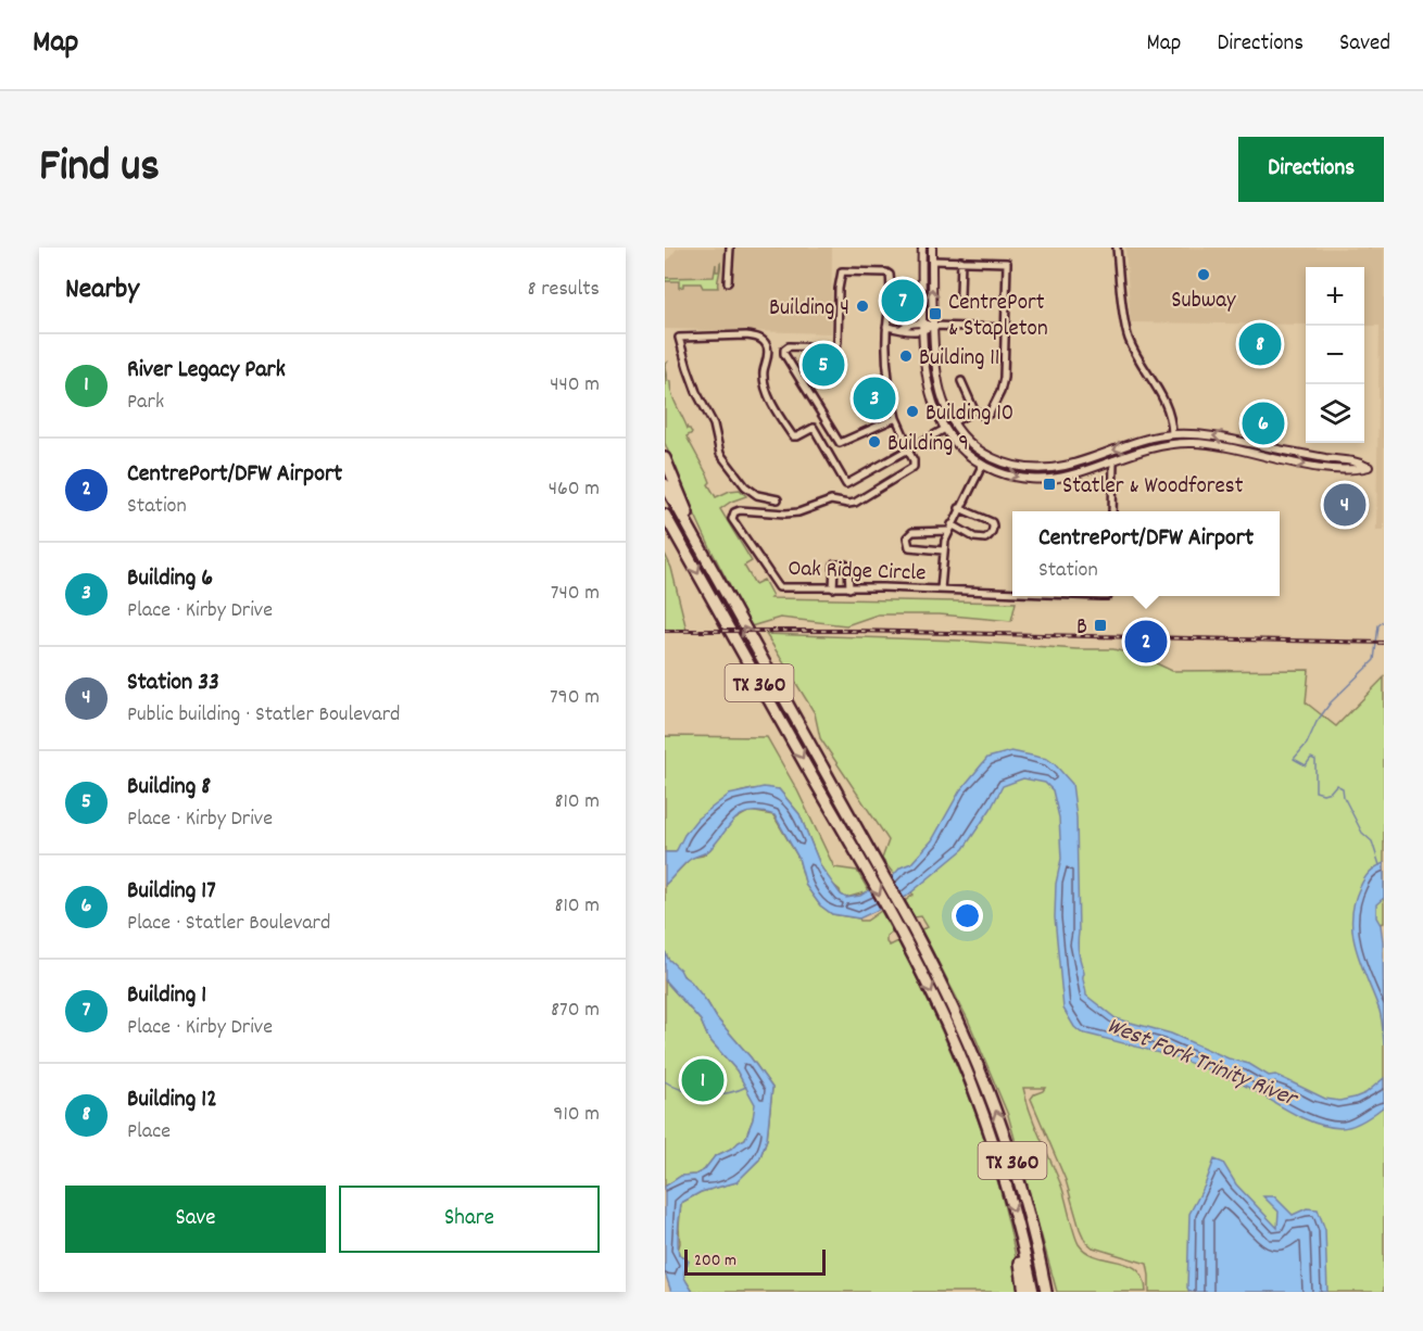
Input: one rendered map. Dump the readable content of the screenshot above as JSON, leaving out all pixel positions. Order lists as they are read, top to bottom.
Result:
{
  "streets": {
    "highway": ["TX 360"],
    "street": ["Oak Ridge Circle"]
  },
  "water": ["West Fork Trinity River"],
  "places": {
    "other": [
      "Subway",
      "Building 4",
      "Building 11",
      "Building 10",
      "Building 9"
    ],
    "transit": ["CentrePort & Stapleton", "Statler & Woodforest", "B"]
  },
  "scale_bar": "200 m",
  "page": {
    "header": "Map",
    "nav": ["Map", "Directions", "Saved"],
    "title": "Find us",
    "buttons": [
      "Directions",
      ["Save", "Share"]
    ],
    "heading": ["Nearby", "8 results"],
    "map_buttons": ["+", "−"],
    "pins": [
      "7",
      "8",
      "5",
      "3",
      "6",
      "4",
      "2",
      "1"
    ],
    "list": [
      {
        "mark": "1",
        "name": "River Legacy Park",
        "note": "Park",
        "value": "440 m"
      },
      {
        "mark": "2",
        "name": "CentrePort/DFW Airport",
        "note": "Station",
        "value": "460 m"
      },
      {
        "mark": "3",
        "name": "Building 6",
        "note": "Place · Kirby Drive",
        "value": "740 m"
      },
      {
        "mark": "4",
        "name": "Station 33",
        "note": "Public building · Statler Boulevard",
        "value": "790 m"
      },
      {
        "mark": "5",
        "name": "Building 8",
        "note": "Place · Kirby Drive",
        "value": "810 m"
      },
      {
        "mark": "6",
        "name": "Building 17",
        "note": "Place · Statler Boulevard",
        "value": "810 m"
      },
      {
        "mark": "7",
        "name": "Building 1",
        "note": "Place · Kirby Drive",
        "value": "870 m"
      },
      {
        "mark": "8",
        "name": "Building 12",
        "note": "Place",
        "value": "910 m"
      }
    ],
    "popup": ["CentrePort/DFW Airport", "Station"],
    "scale": "200 m"
  }
}
